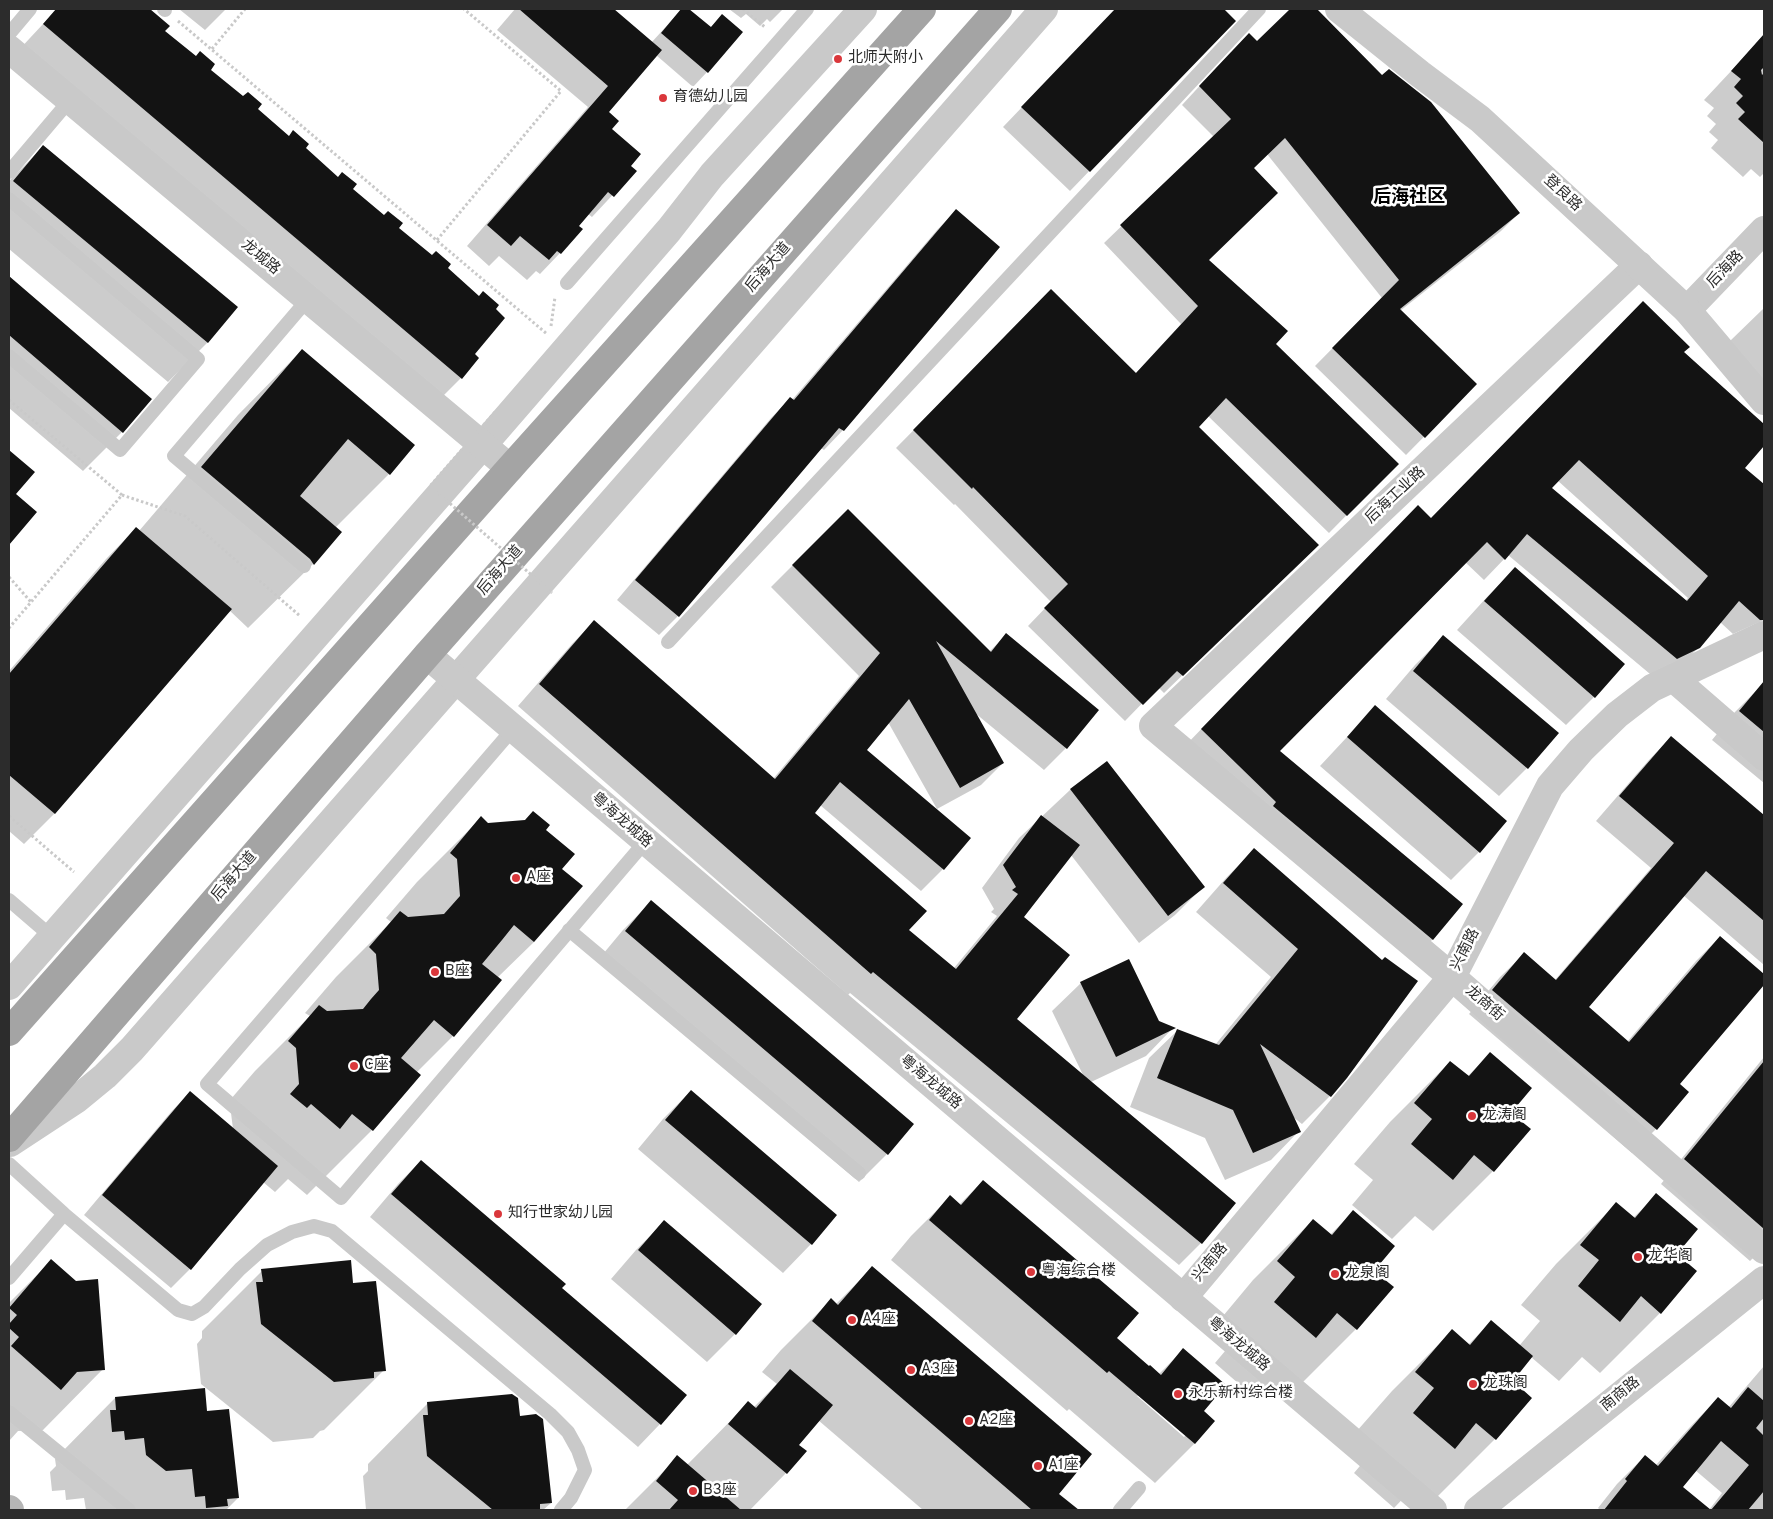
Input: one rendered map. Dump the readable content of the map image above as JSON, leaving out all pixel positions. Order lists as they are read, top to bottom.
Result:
{
  "streets": {
    "main road": ["后海大道"],
    "street": [
      "登良路",
      "龙城路",
      "后海路",
      "后海工业路",
      "粤海龙城路",
      "兴南路",
      "龙商街",
      "南商路"
    ]
  },
  "crossings": [
    ["登良路", "后海路"],
    ["登良路", "后海工业路"],
    ["后海大道", "粤海龙城路"],
    ["后海工业路", "龙商街"],
    ["粤海龙城路", "兴南路"],
    ["兴南路", "龙商街"]
  ],
  "districts": ["后海社区"],
  "places": [
    "北师大附小",
    "育德幼儿园",
    "A座",
    "B座",
    "C座",
    "龙涛阁",
    "知行世家幼儿园",
    "龙华阁",
    "粤海综合楼",
    "龙泉阁",
    "A4座",
    "A3座",
    "龙珠阁",
    "永乐新村综合楼",
    "A2座",
    "A1座",
    "B3座"
  ]
}
